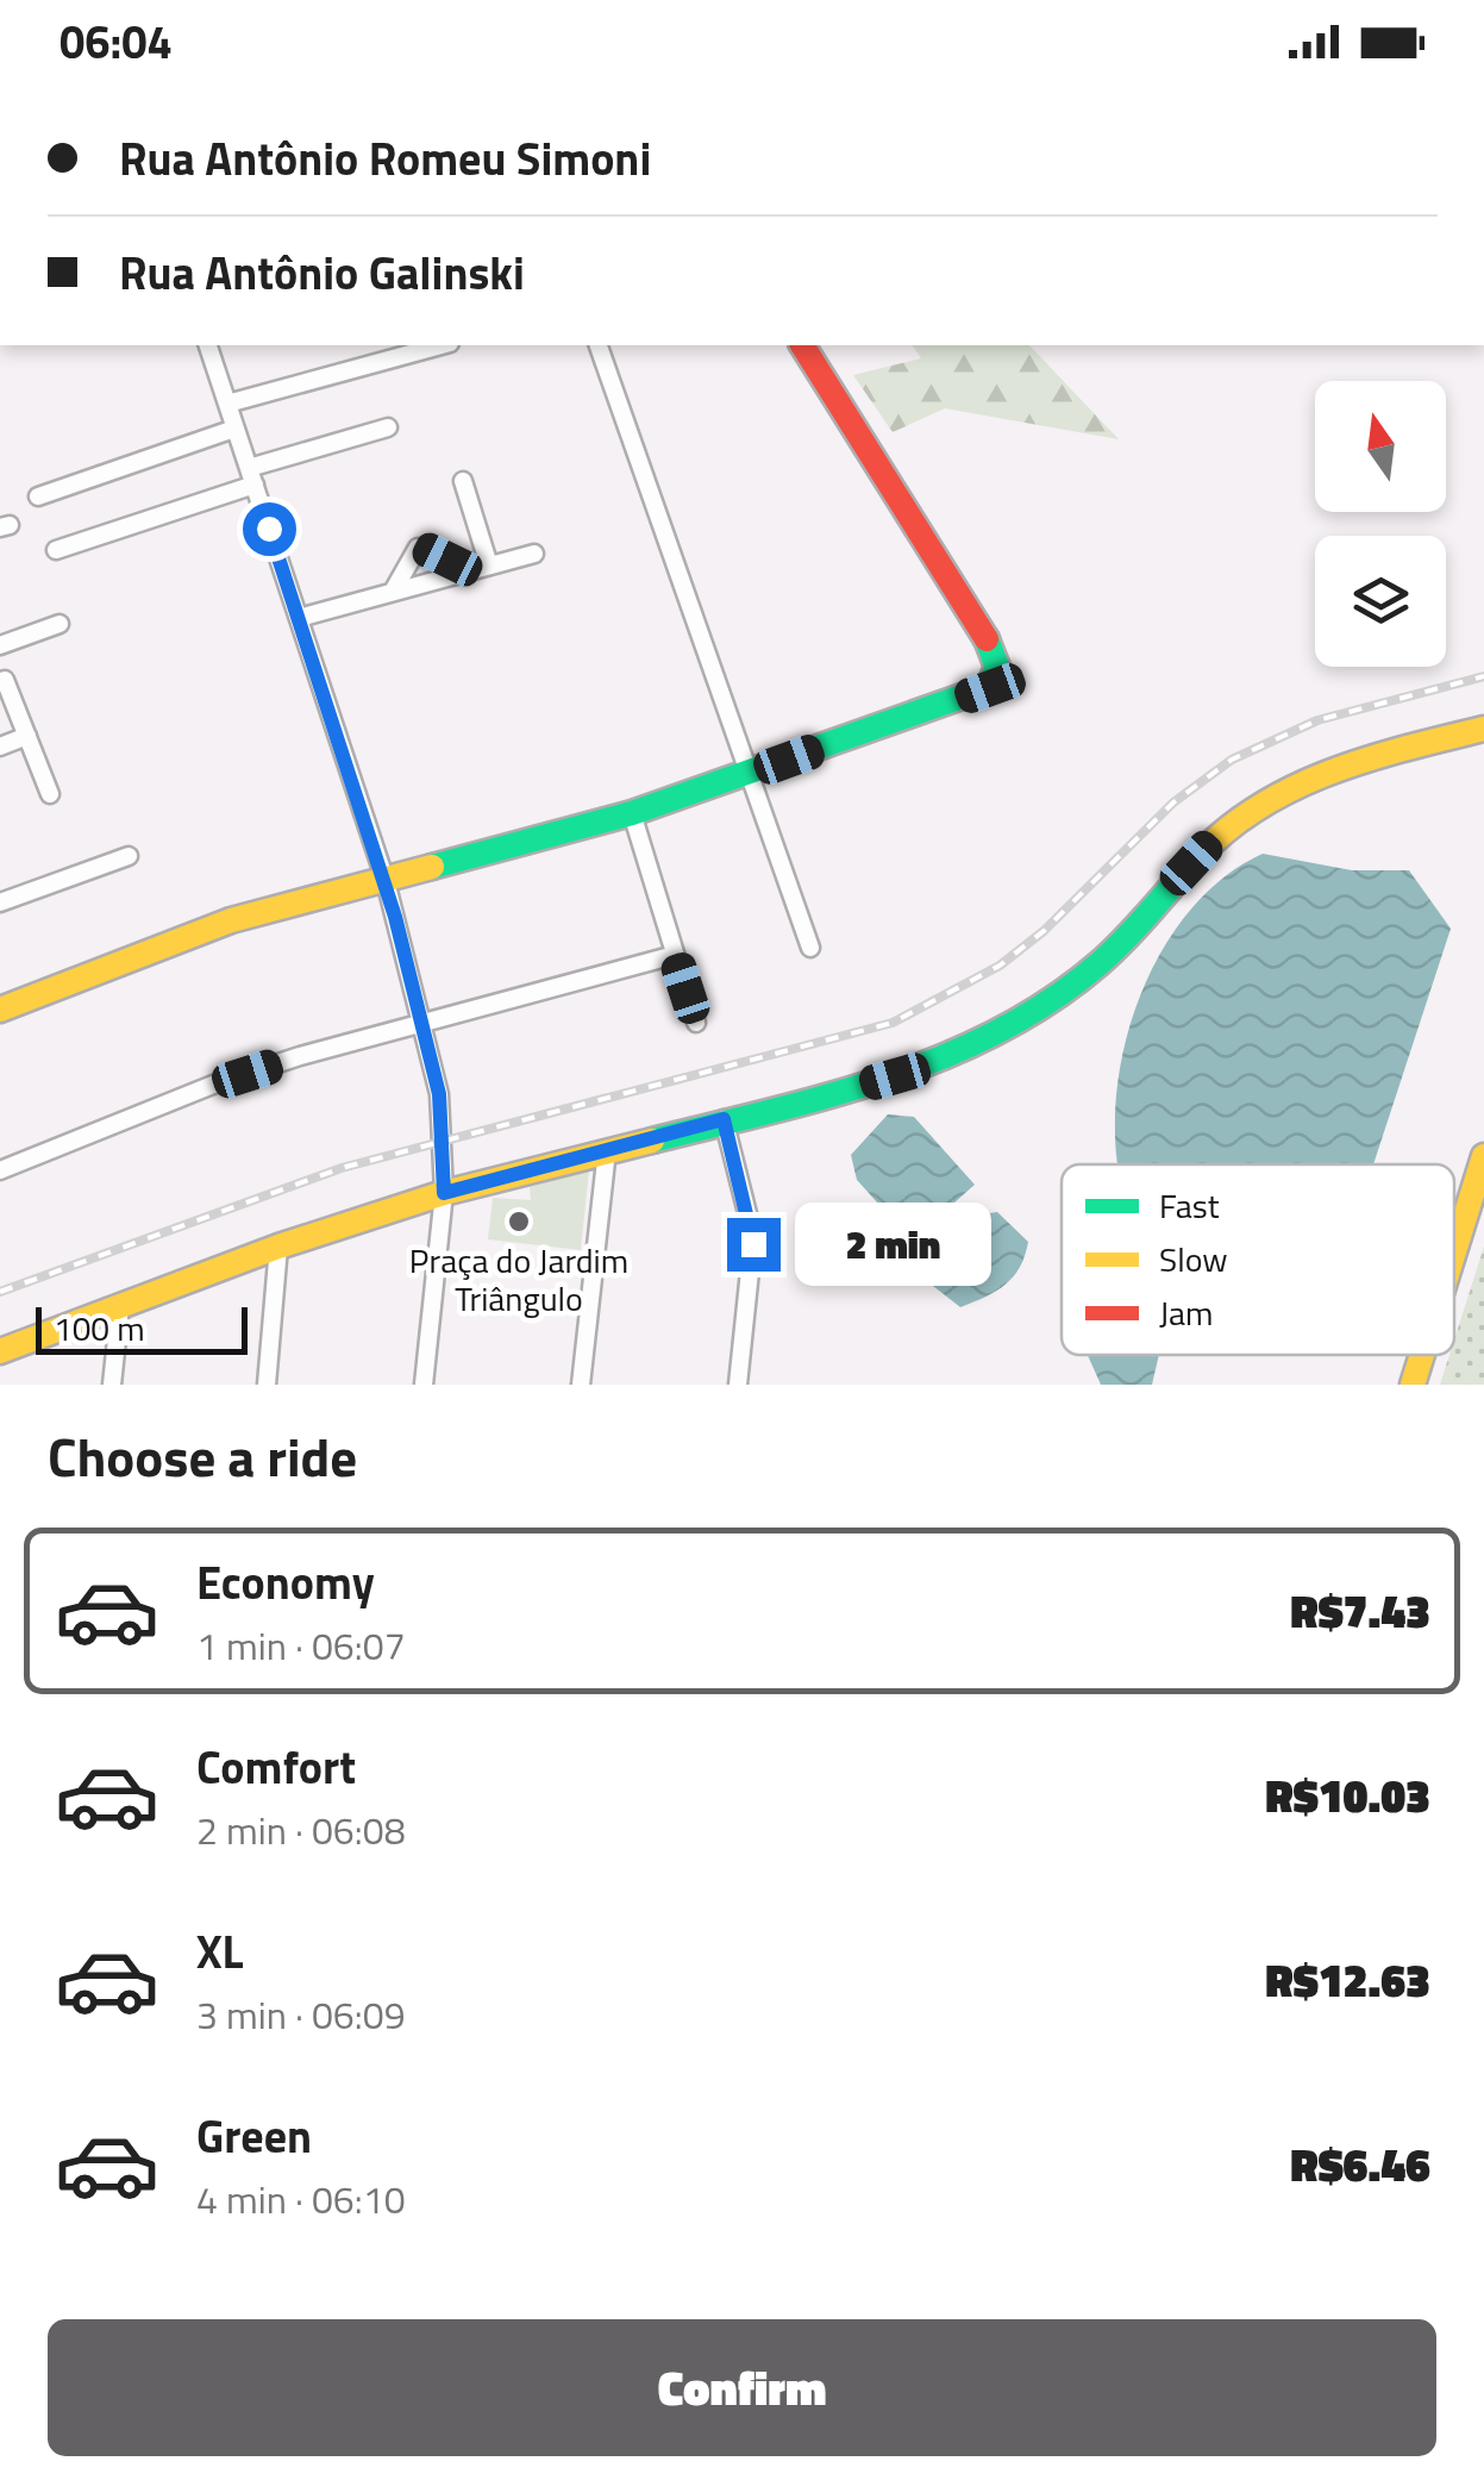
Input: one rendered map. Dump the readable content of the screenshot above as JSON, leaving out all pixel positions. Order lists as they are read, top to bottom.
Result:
{
  "places": ["Praça do Jardim Triângulo"],
  "legend": ["Fast", "Slow", "Jam"],
  "scale_bar": "100 m",
  "north": "top",
  "page": {
    "status": "06:04",
    "banner": ["Rua Antônio Romeu Simoni", "Rua Antônio Galinski"],
    "bubble": "2 min",
    "scale": "100 m",
    "heading": "Choose a ride",
    "list": [
      {
        "name": "Economy",
        "note": "1 min · 06:07",
        "value": "R$7.43"
      },
      {
        "name": "Comfort",
        "note": "2 min · 06:08",
        "value": "R$10.03"
      },
      {
        "name": "XL",
        "note": "3 min · 06:09",
        "value": "R$12.63"
      },
      {
        "name": "Green",
        "note": "4 min · 06:10",
        "value": "R$6.46"
      }
    ],
    "buttons": "Confirm"
  }
}
